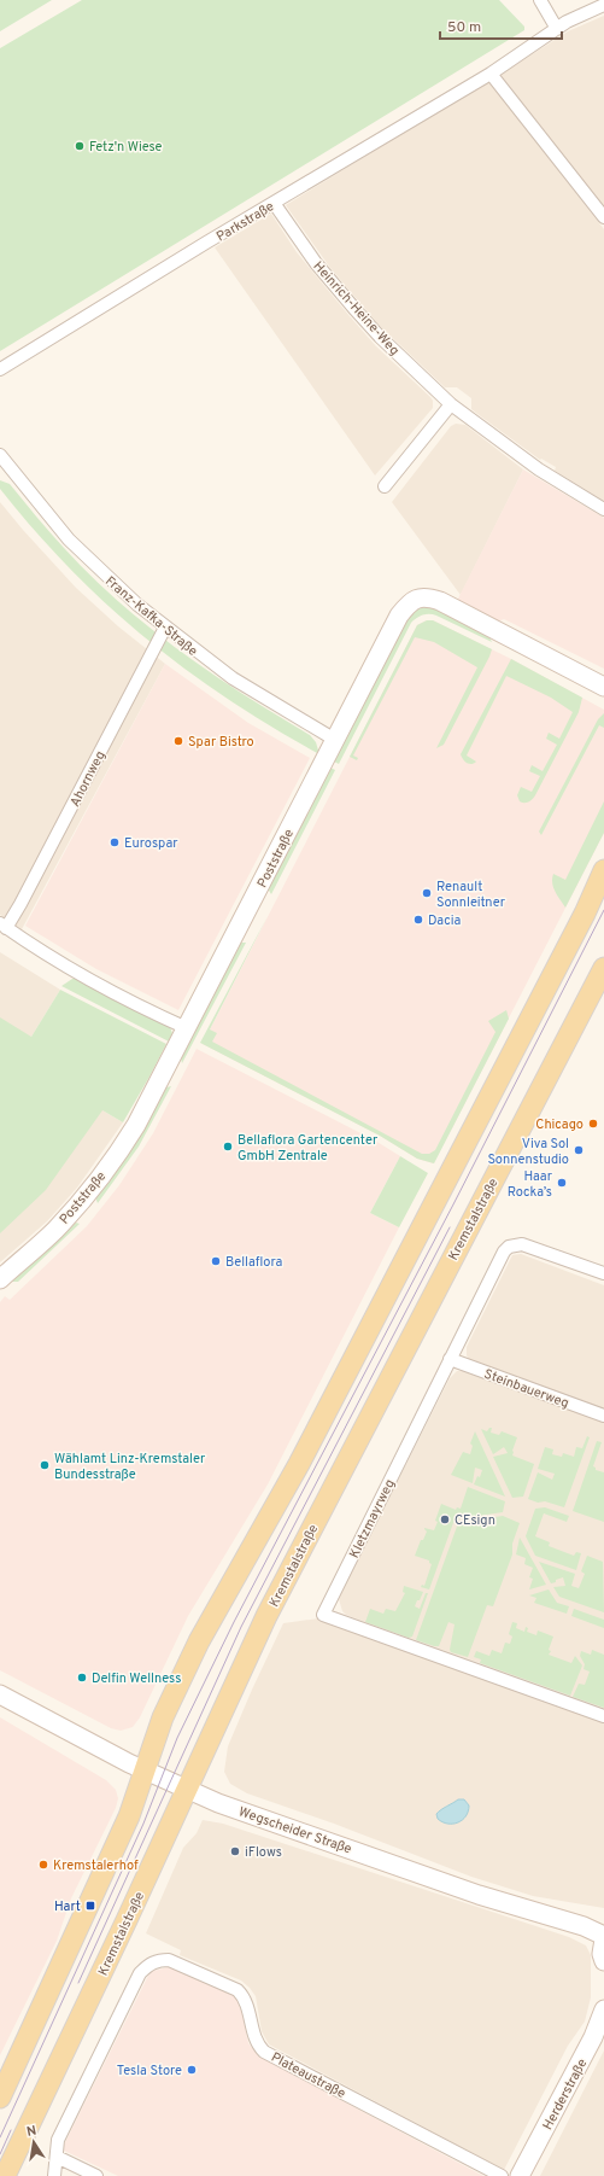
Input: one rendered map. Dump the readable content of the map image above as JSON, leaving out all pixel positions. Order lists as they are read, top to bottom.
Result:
{
  "streets": {
    "main road": ["Kremstalstraße"],
    "street": [
      "Parkstraße",
      "Heinrich-Heine-Weg",
      "Franz-Kafka-Straße",
      "Ahornweg",
      "Poststraße",
      "Steinbauerweg",
      "Kletzmayrweg",
      "Wegscheider Straße",
      "Plateaustraße",
      "Herderstraße"
    ]
  },
  "crossings": [
    ["Parkstraße", "Heinrich-Heine-Weg"],
    ["Franz-Kafka-Straße", "Ahornweg"],
    ["Franz-Kafka-Straße", "Poststraße"],
    ["Kremstalstraße", "Wegscheider Straße"],
    ["Steinbauerweg", "Kletzmayrweg"]
  ],
  "places": {
    "other": [
      "Fetz'n Wiese",
      "Spar Bistro",
      "Eurospar",
      "Renault Sonnleitner",
      "Dacia",
      "Chicago",
      "Bellaflora Gartencenter GmbH Zentrale",
      "Viva Sol Sonnenstudio",
      "Haar Rocka’s",
      "Bellaflora",
      "Wählamt Linz-Kremstaler Bundesstraße",
      "CEsign",
      "Delfin Wellness",
      "iFlows",
      "Kremstalerhof",
      "Tesla Store"
    ],
    "transit": ["Hart"]
  },
  "scale_bar": "50 m",
  "north": "top"
}
